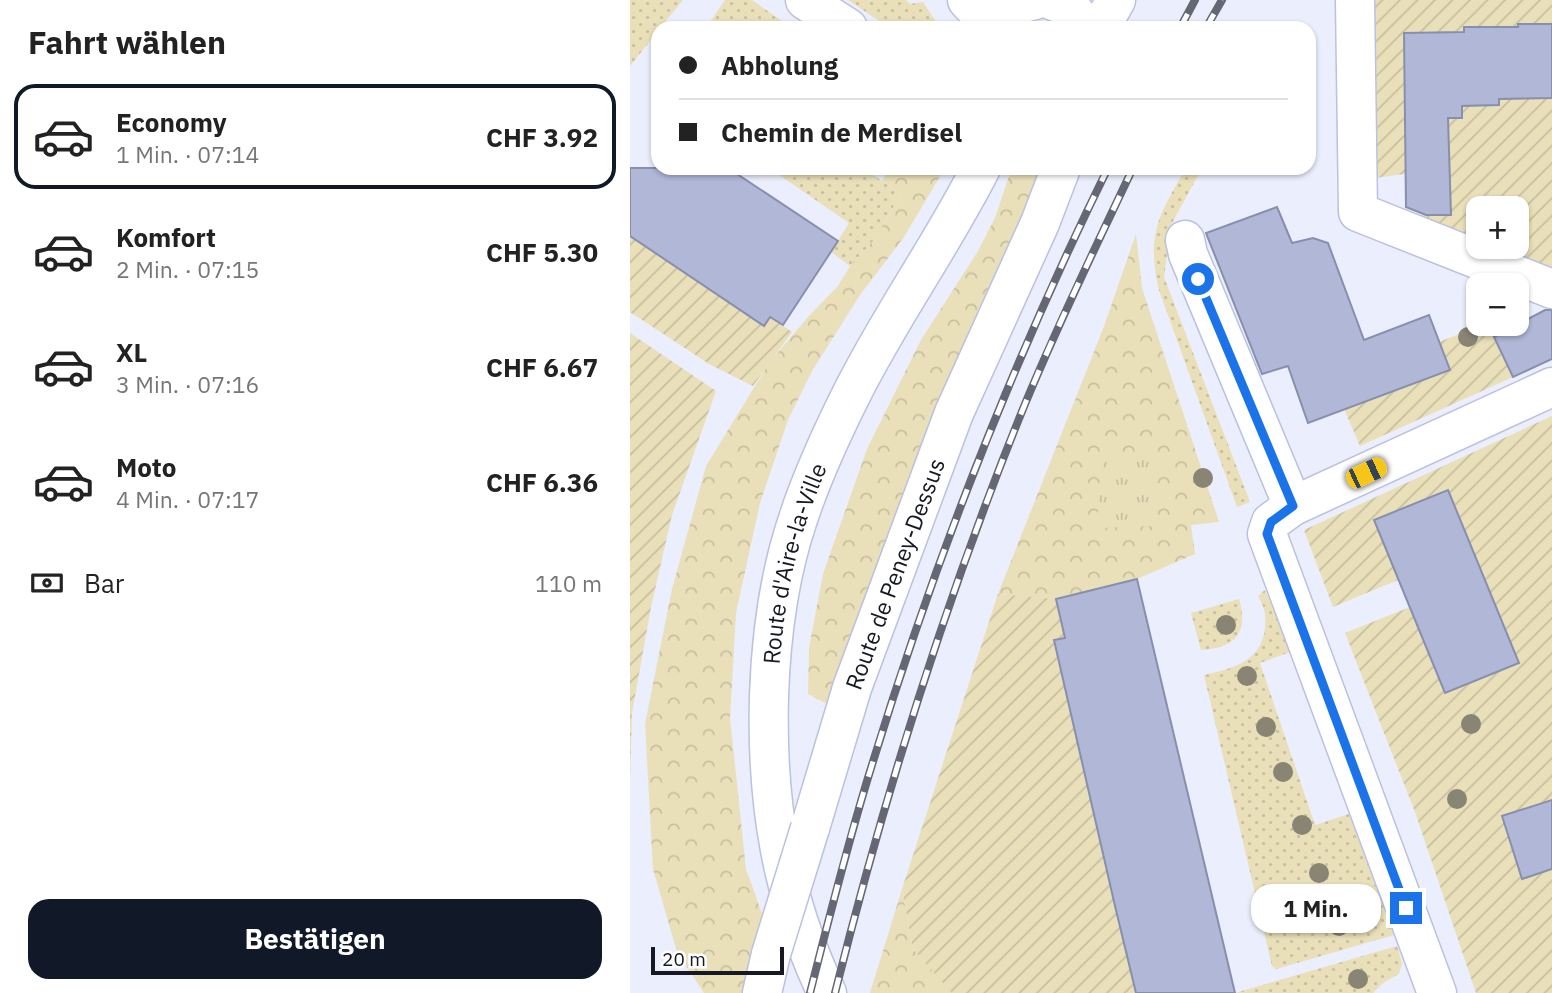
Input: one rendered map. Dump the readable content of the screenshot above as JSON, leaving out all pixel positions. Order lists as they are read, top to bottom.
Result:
{
  "streets": {
    "street": ["Route d'Aire-la-Ville", "Route de Peney-Dessus"]
  },
  "scale_bar": "20 m",
  "page": {
    "heading": "Fahrt wählen",
    "banner": ["Abholung", "Chemin de Merdisel"],
    "list": [
      {
        "name": "Economy",
        "note": "1 Min. · 07:14",
        "value": "CHF 3.92"
      },
      {
        "name": "Komfort",
        "note": "2 Min. · 07:15",
        "value": "CHF 5.30"
      },
      {
        "name": "XL",
        "note": "3 Min. · 07:16",
        "value": "CHF 6.67"
      },
      {
        "name": "Moto",
        "note": "4 Min. · 07:17",
        "value": "CHF 6.36"
      }
    ],
    "map_buttons": ["+", "−"],
    "pay": ["Bar", "110 m"],
    "bubble": "1 Min.",
    "buttons": "Bestätigen",
    "scale": "20 m"
  }
}
